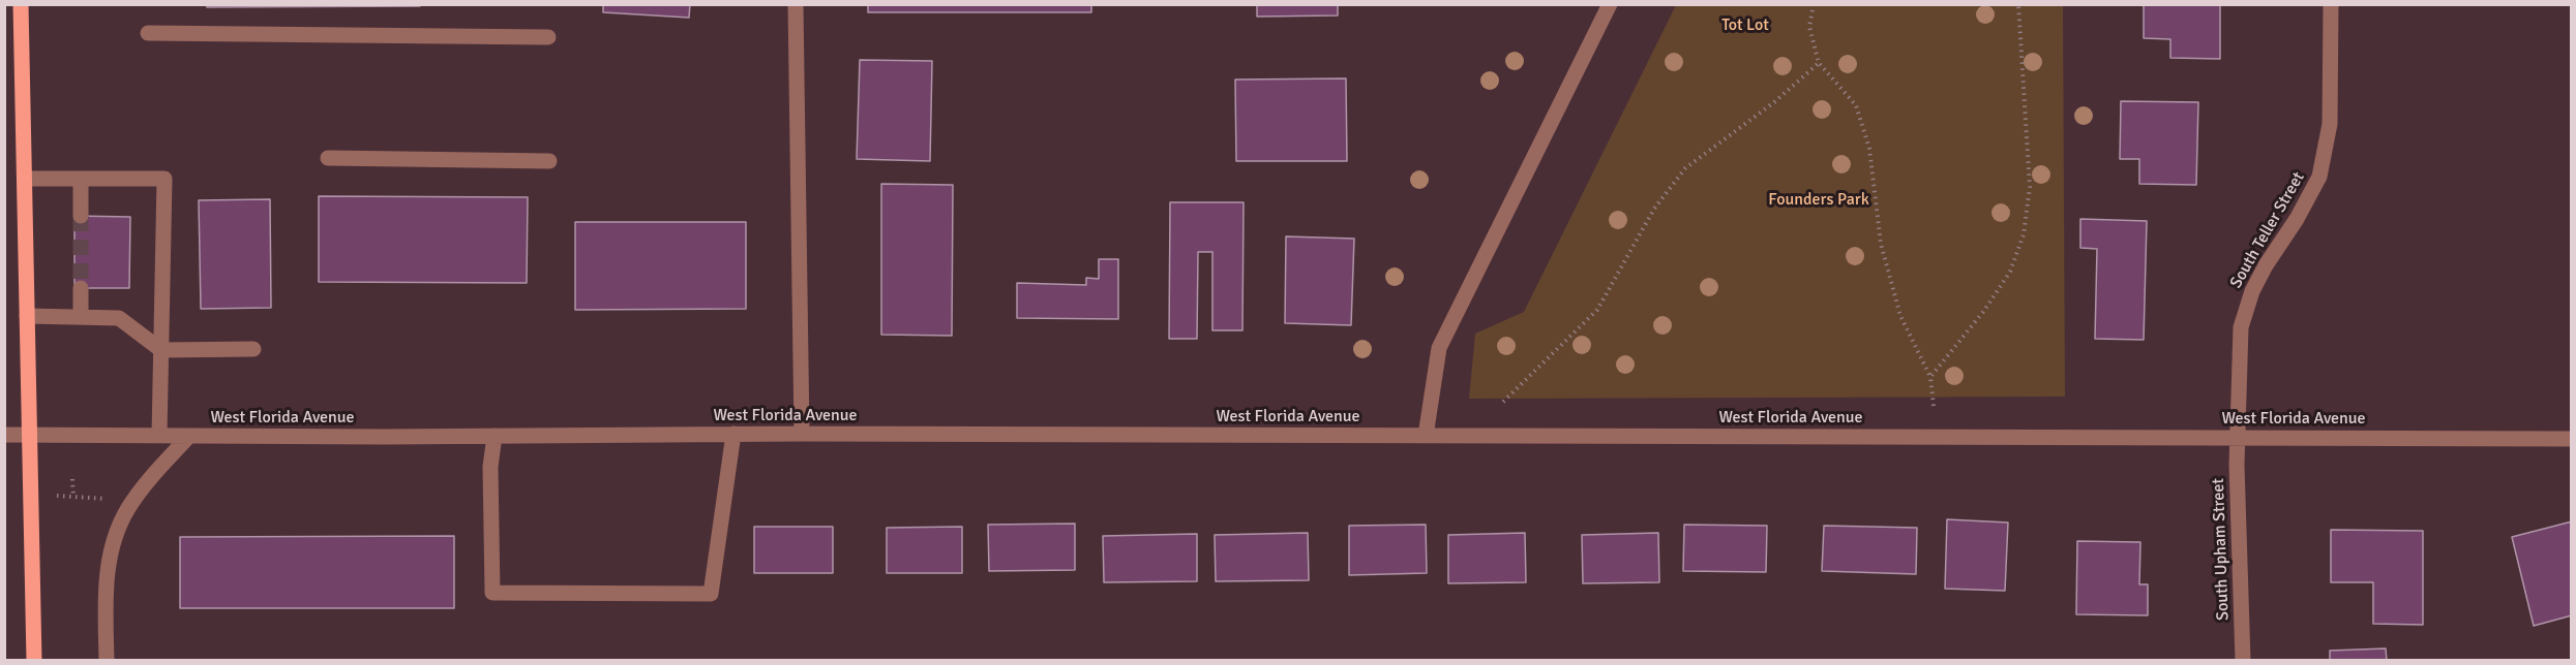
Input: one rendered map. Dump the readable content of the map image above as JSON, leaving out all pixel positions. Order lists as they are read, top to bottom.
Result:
{
  "streets": {
    "street": ["South Teller Street", "West Florida Avenue", "South Upham Street"]
  },
  "crossings": [
    ["South Teller Street", "West Florida Avenue"],
    ["South Teller Street", "South Upham Street"],
    ["West Florida Avenue", "South Upham Street"]
  ],
  "parks": ["Tot Lot", "Founders Park"]
}
